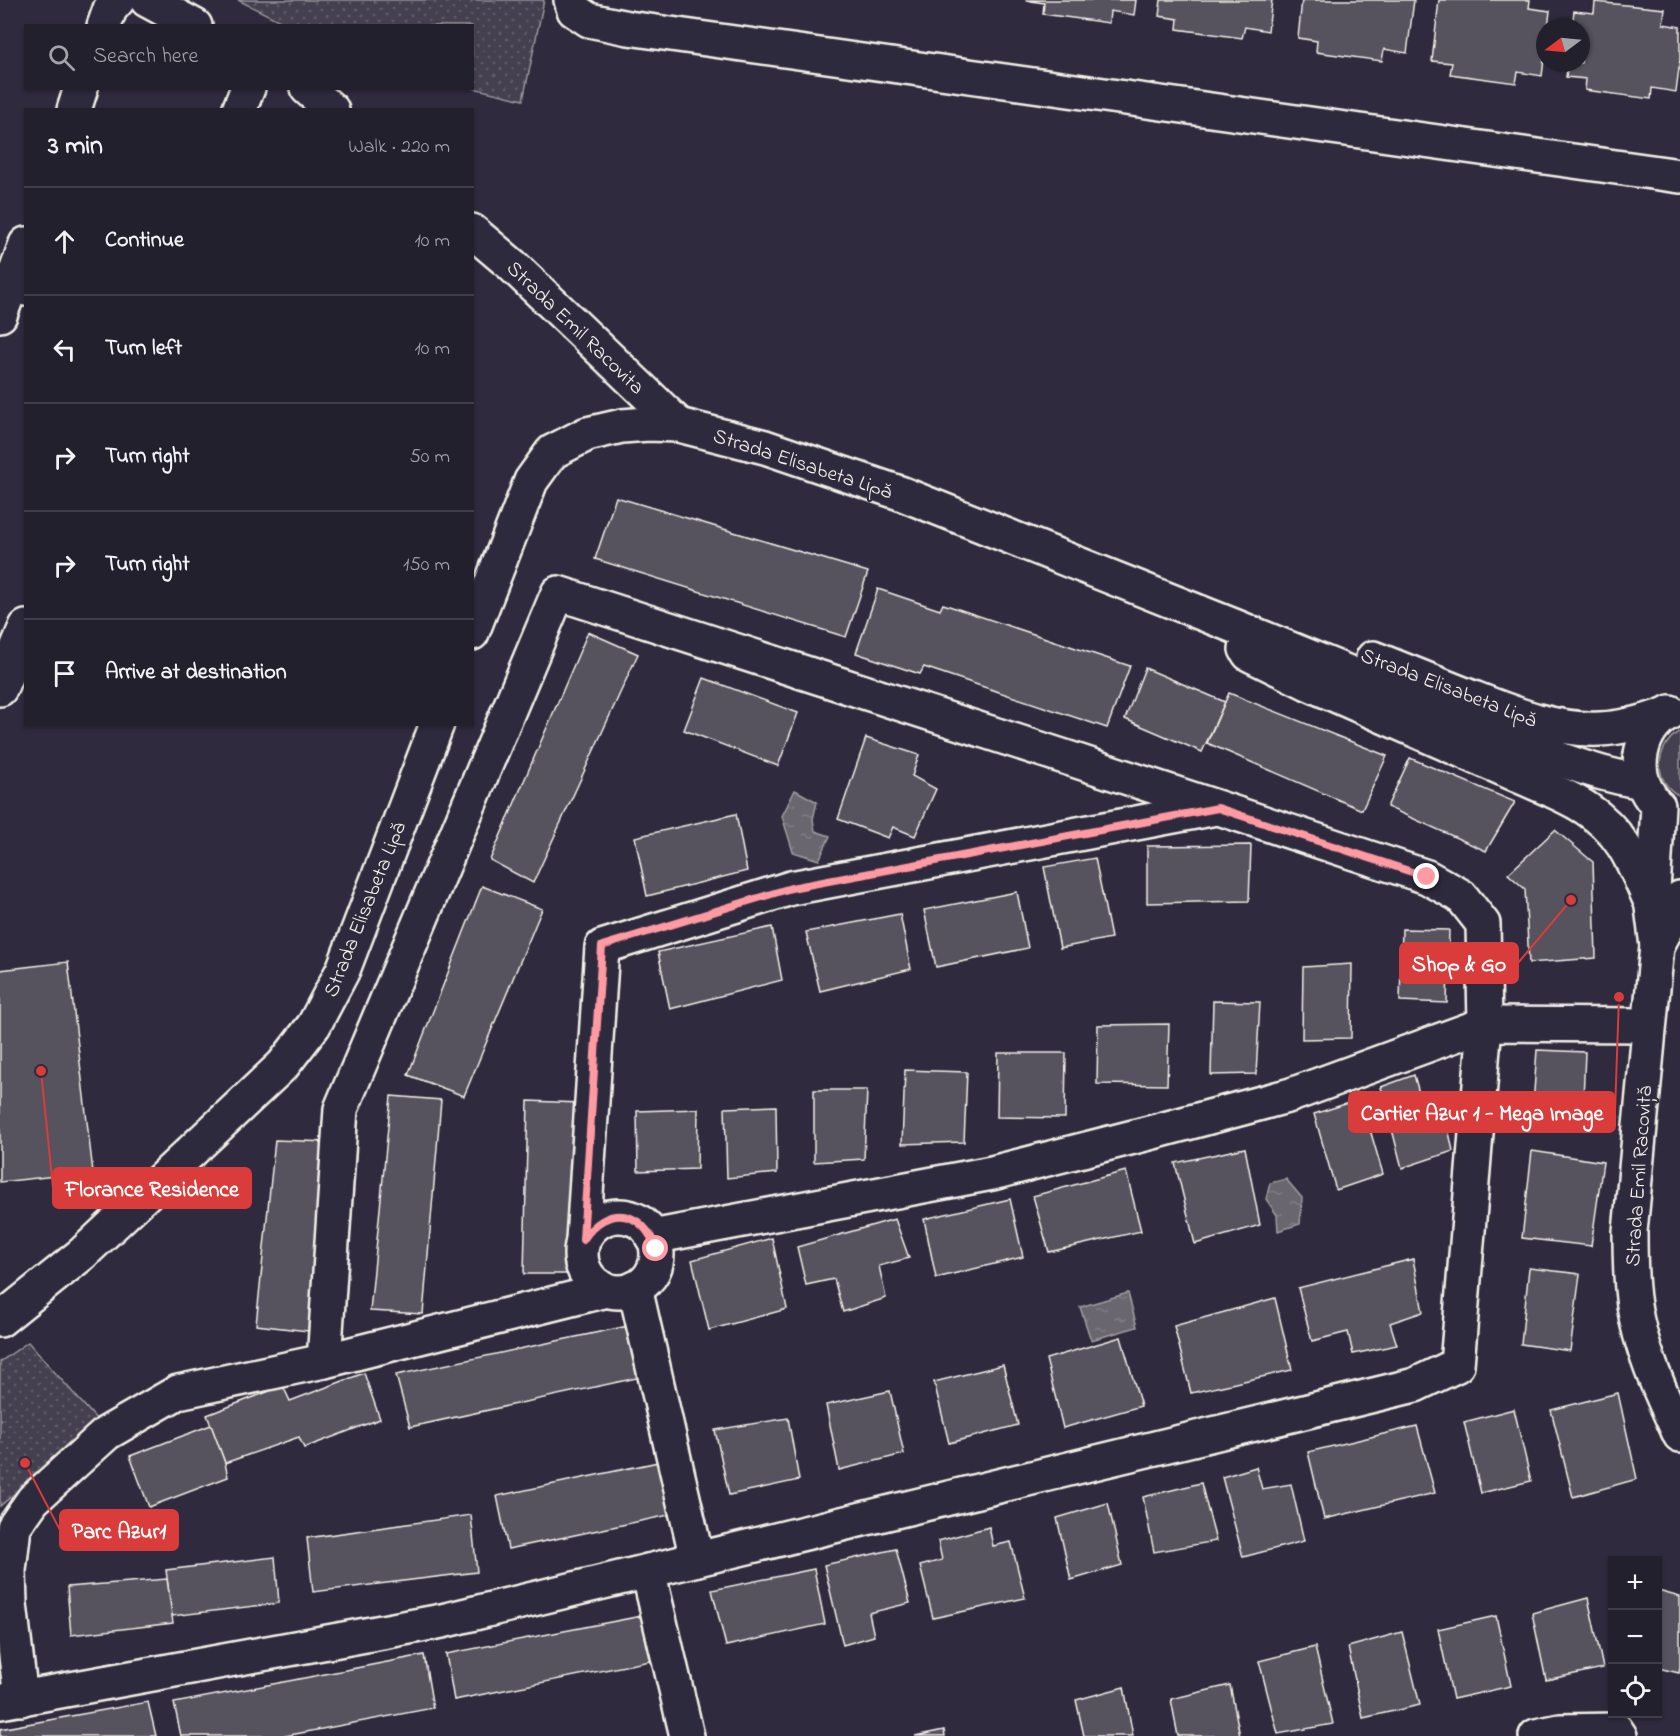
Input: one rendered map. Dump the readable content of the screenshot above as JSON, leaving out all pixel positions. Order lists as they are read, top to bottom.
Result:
{
  "streets": {
    "street": ["Strada Emil Racovita", "Strada Elisabeta Lipă", "Strada Emil Racoviță"]
  },
  "crossings": [
    ["Strada Emil Racovita", "Strada Elisabeta Lipă"],
    ["Strada Elisabeta Lipă", "Strada Emil Racoviță"]
  ],
  "places": [
    "Shop & Go",
    "Cartier Azur 1 - Mega Image",
    "Florance Residence",
    "Parc Azur1"
  ],
  "north": "left",
  "page": {
    "search": "Search here",
    "heading": ["3 min", "Walk · 220 m"],
    "list": [
      ["Continue", "10 m"],
      ["Turn left", "10 m"],
      ["Turn right", "50 m"],
      ["Turn right", "150 m"],
      "Arrive at destination"
    ],
    "map_buttons": ["+", "−"]
  }
}
